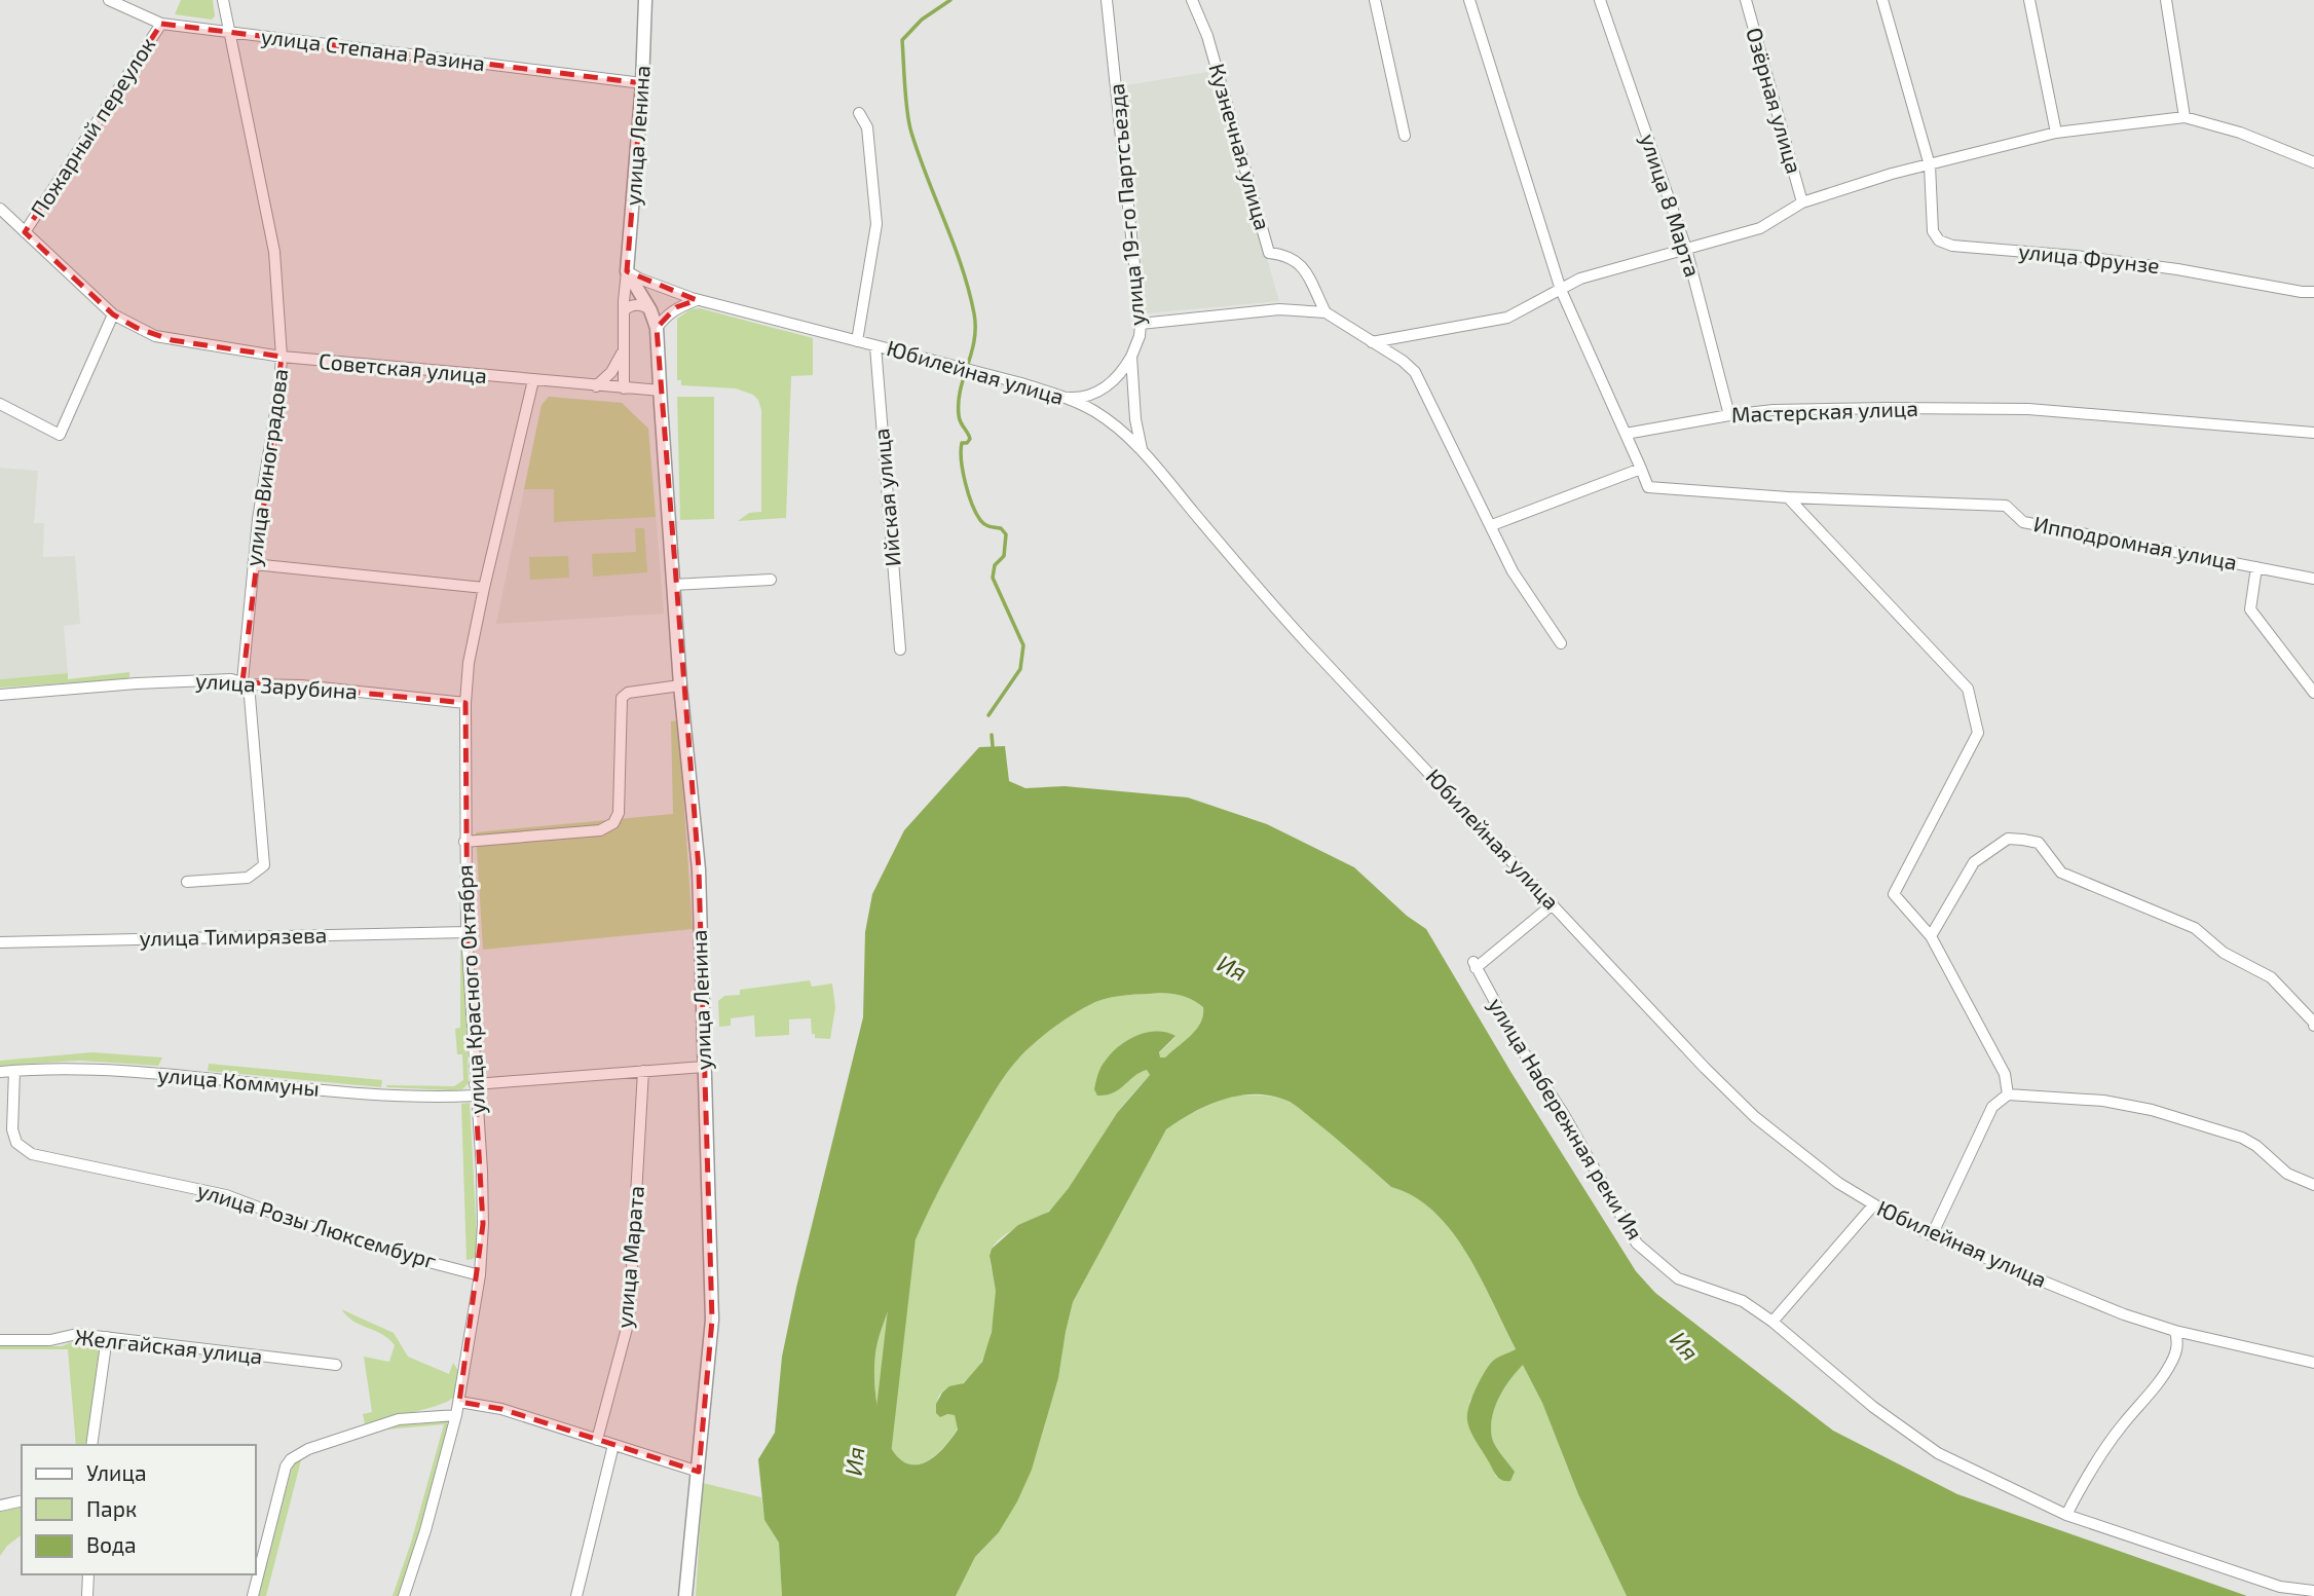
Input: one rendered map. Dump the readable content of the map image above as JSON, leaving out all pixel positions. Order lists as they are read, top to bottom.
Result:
{
  "streets": {
    "main road": ["улица Ленина"],
    "street": [
      "улица Степана Разина",
      "Озёрная улица",
      "Пожарный переулок",
      "Кузнечная улица",
      "улица 19-го Партсъезда",
      "улица 8 Марта",
      "улица Фрунзе",
      "Советская улица",
      "Юбилейная улица",
      "Мастерская улица",
      "улица Виноградова",
      "Ийская улица",
      "Ипподромная улица",
      "улица Зарубина",
      "улица Тимирязева",
      "улица Красного Октября",
      "улица Коммуны",
      "улица Набережная реки Ия",
      "улица Розы Люксембург",
      "улица Марата",
      "Желгайская улица"
    ]
  },
  "crossings": [
    ["улица Степана Разина", "Пожарный переулок"],
    ["улица Степана Разина", "улица Ленина"],
    ["улица Степана Разина", "улица Виноградова"],
    ["Пожарный переулок", "Советская улица"],
    ["улица Ленина", "Советская улица"],
    ["улица Ленина", "Юбилейная улица"],
    ["улица 19-го Партсъезда", "Юбилейная улица"],
    ["улица 8 Марта", "Мастерская улица"],
    ["Советская улица", "улица Виноградова"],
    ["Советская улица", "улица Красного Октября"],
    ["Юбилейная улица", "Ийская улица"],
    ["Юбилейная улица", "улица Набережная реки Ия"],
    ["улица Виноградова", "улица Зарубина"],
    ["улица Зарубина", "улица Красного Октября"],
    ["улица Тимирязева", "улица Красного Октября"],
    ["улица Красного Октября", "улица Коммуны"],
    ["улица Красного Октября", "улица Розы Люксембург"],
    ["улица Коммуны", "улица Розы Люксембург"]
  ],
  "water": ["Ия"],
  "legend": ["Улица", "Парк", "Вода"]
}
